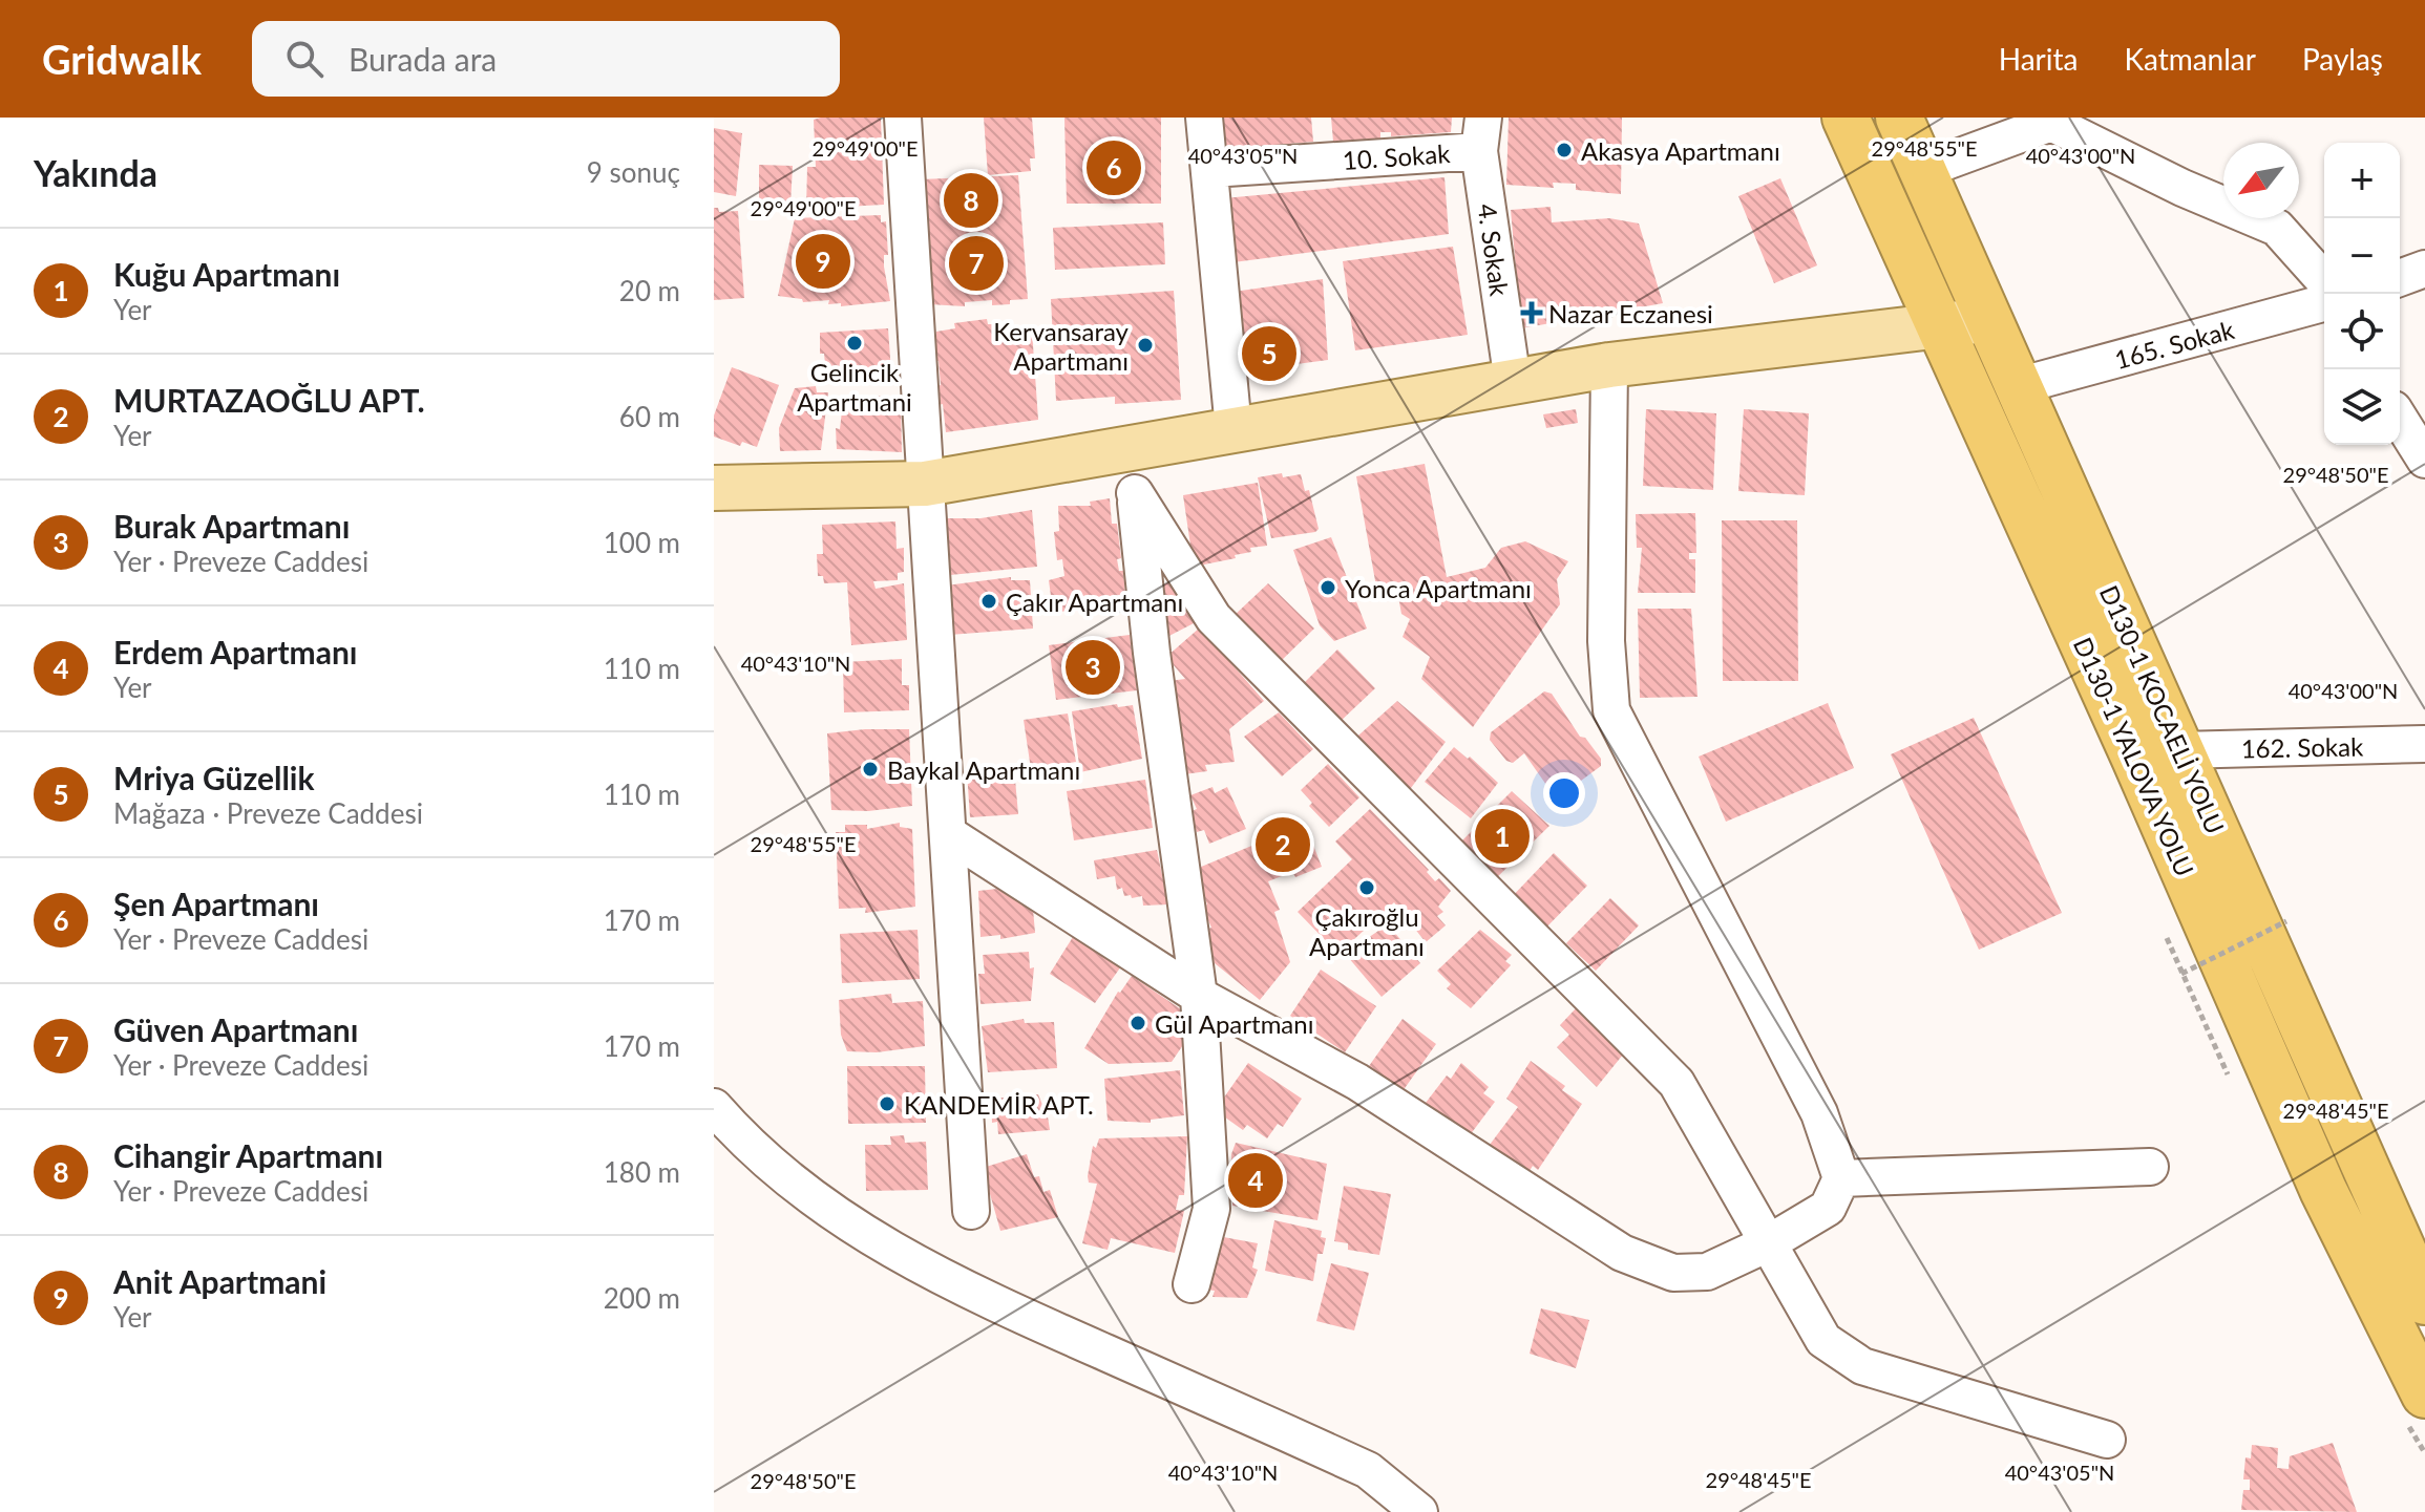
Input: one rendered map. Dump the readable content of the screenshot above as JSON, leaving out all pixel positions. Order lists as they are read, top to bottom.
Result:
{
  "streets": {
    "highway": ["D130-1 KOCAELİ YOLU", "D130-1 YALOVA YOLU"],
    "street": [
      "10. Sokak",
      "4. Sokak",
      "165. Sokak",
      "162. Sokak"
    ]
  },
  "crossings": [
    ["10. Sokak", "4. Sokak"],
    ["165. Sokak", "D130-1 KOCAELİ YOLU"],
    ["D130-1 KOCAELİ YOLU", "162. Sokak"]
  ],
  "places": {
    "other": [
      "Akasya Apartmanı",
      "Gelincik Apartmani",
      "Kervansaray Apartmanı",
      "Yonca Apartmanı",
      "Çakır Apartmanı",
      "Baykal Apartmanı",
      "Çakıroğlu Apartmanı",
      "Gül Apartmanı",
      "KANDEMİR APT."
    ],
    "health": ["Nazar Eczanesi"]
  },
  "north": "bottom left",
  "page": {
    "header": "Gridwalk",
    "search": "Burada ara",
    "nav": ["Harita", "Katmanlar", "Paylaş"],
    "heading": ["Yakında", "9 sonuç"],
    "pins": [
      "6",
      "8",
      "9",
      "7",
      "5",
      "3",
      "1",
      "2",
      "4"
    ],
    "map_buttons": ["+", "−"],
    "list": [
      {
        "mark": "1",
        "name": "Kuğu Apartmanı",
        "note": "Yer",
        "value": "20 m"
      },
      {
        "mark": "2",
        "name": "MURTAZAOĞLU APT.",
        "note": "Yer",
        "value": "60 m"
      },
      {
        "mark": "3",
        "name": "Burak Apartmanı",
        "note": "Yer · Preveze Caddesi",
        "value": "100 m"
      },
      {
        "mark": "4",
        "name": "Erdem Apartmanı",
        "note": "Yer",
        "value": "110 m"
      },
      {
        "mark": "5",
        "name": "Mriya Güzellik",
        "note": "Mağaza · Preveze Caddesi",
        "value": "110 m"
      },
      {
        "mark": "6",
        "name": "Şen Apartmanı",
        "note": "Yer · Preveze Caddesi",
        "value": "170 m"
      },
      {
        "mark": "7",
        "name": "Güven Apartmanı",
        "note": "Yer · Preveze Caddesi",
        "value": "170 m"
      },
      {
        "mark": "8",
        "name": "Cihangir Apartmanı",
        "note": "Yer · Preveze Caddesi",
        "value": "180 m"
      },
      {
        "mark": "9",
        "name": "Anit Apartmani",
        "note": "Yer",
        "value": "200 m"
      }
    ]
  },
  "coordinates": [
    "29°49'00\"E",
    "29°48'55\"E",
    "40°43'05\"N",
    "40°43'00\"N",
    "29°48'50\"E",
    "40°43'10\"N",
    "29°48'45\"E"
  ]
}
